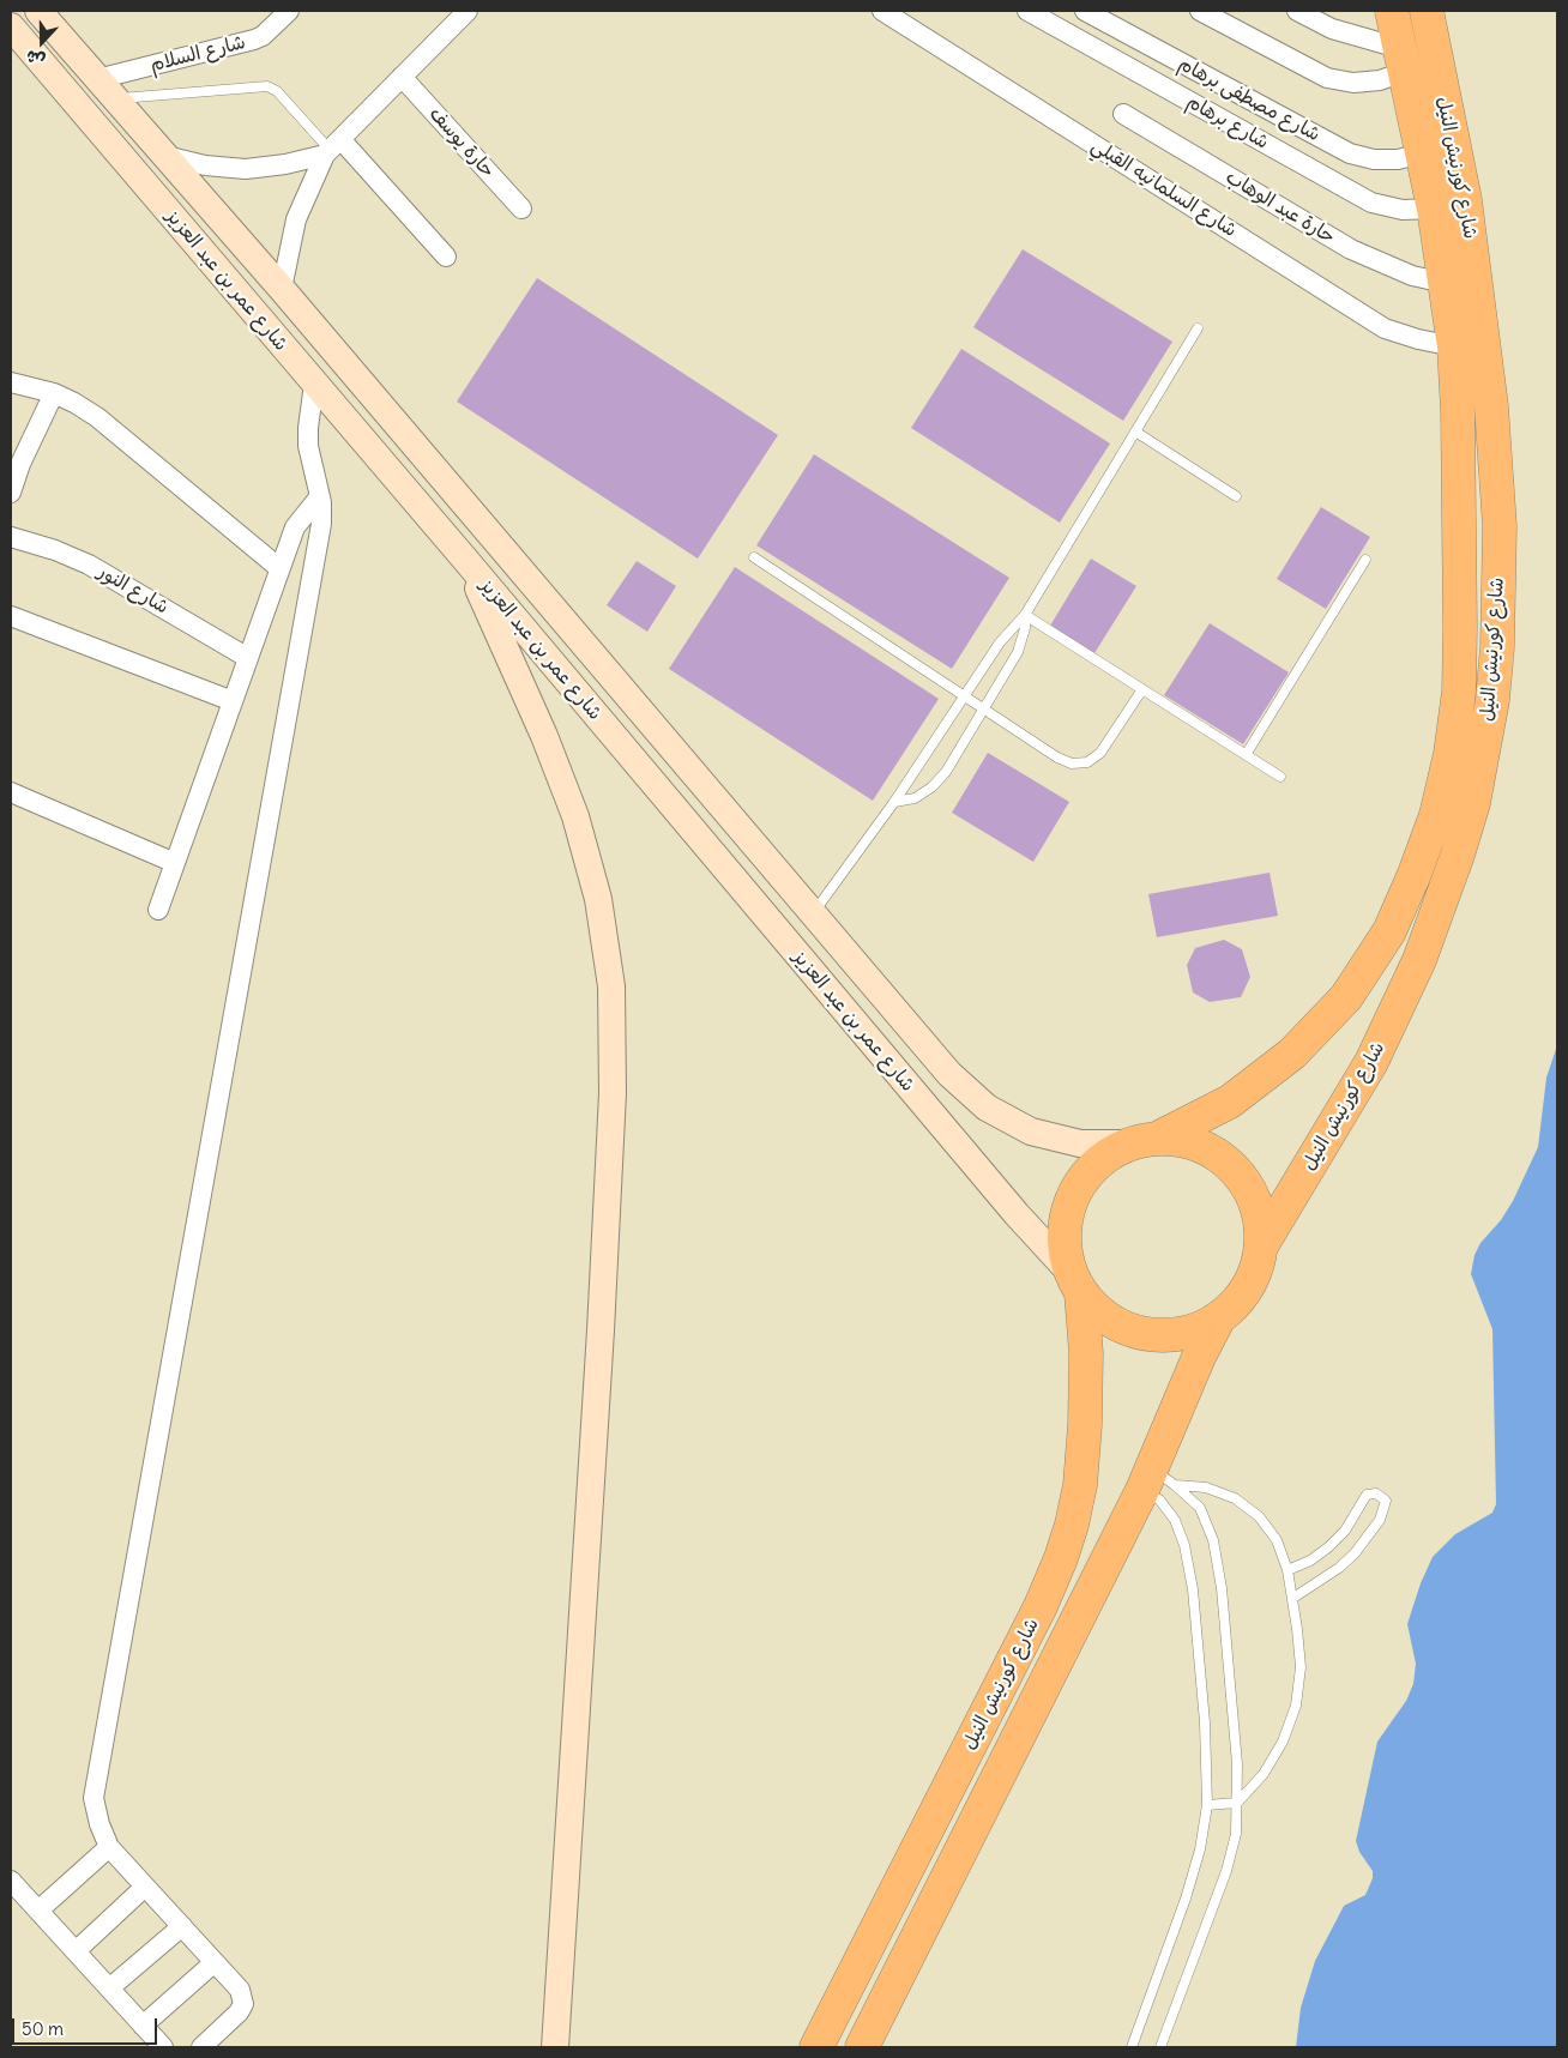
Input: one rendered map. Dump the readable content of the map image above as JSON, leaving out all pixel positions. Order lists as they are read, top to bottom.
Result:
{
  "streets": {
    "highway": ["شارع كورنيش النيل"],
    "main road": ["شارع عمر بن عبد العزيز"],
    "street": [
      "شارع السلام",
      "شارع مصطفى برهام",
      "شارع برهام",
      "حارة يوسف",
      "شارع السلمانيه القبلي",
      "حارة عبد الوهاب",
      "شارع النور"
    ]
  },
  "crossings": [
    ["شارع السلام", "شارع عمر بن عبد العزيز"],
    ["شارع مصطفى برهام", "شارع كورنيش النيل"],
    ["شارع برهام", "شارع كورنيش النيل"],
    ["شارع كورنيش النيل", "شارع السلمانيه القبلي"],
    ["شارع كورنيش النيل", "حارة عبد الوهاب"],
    ["شارع كورنيش النيل", "شارع عمر بن عبد العزيز"]
  ],
  "scale_bar": "50 m",
  "north": "bottom"
}
